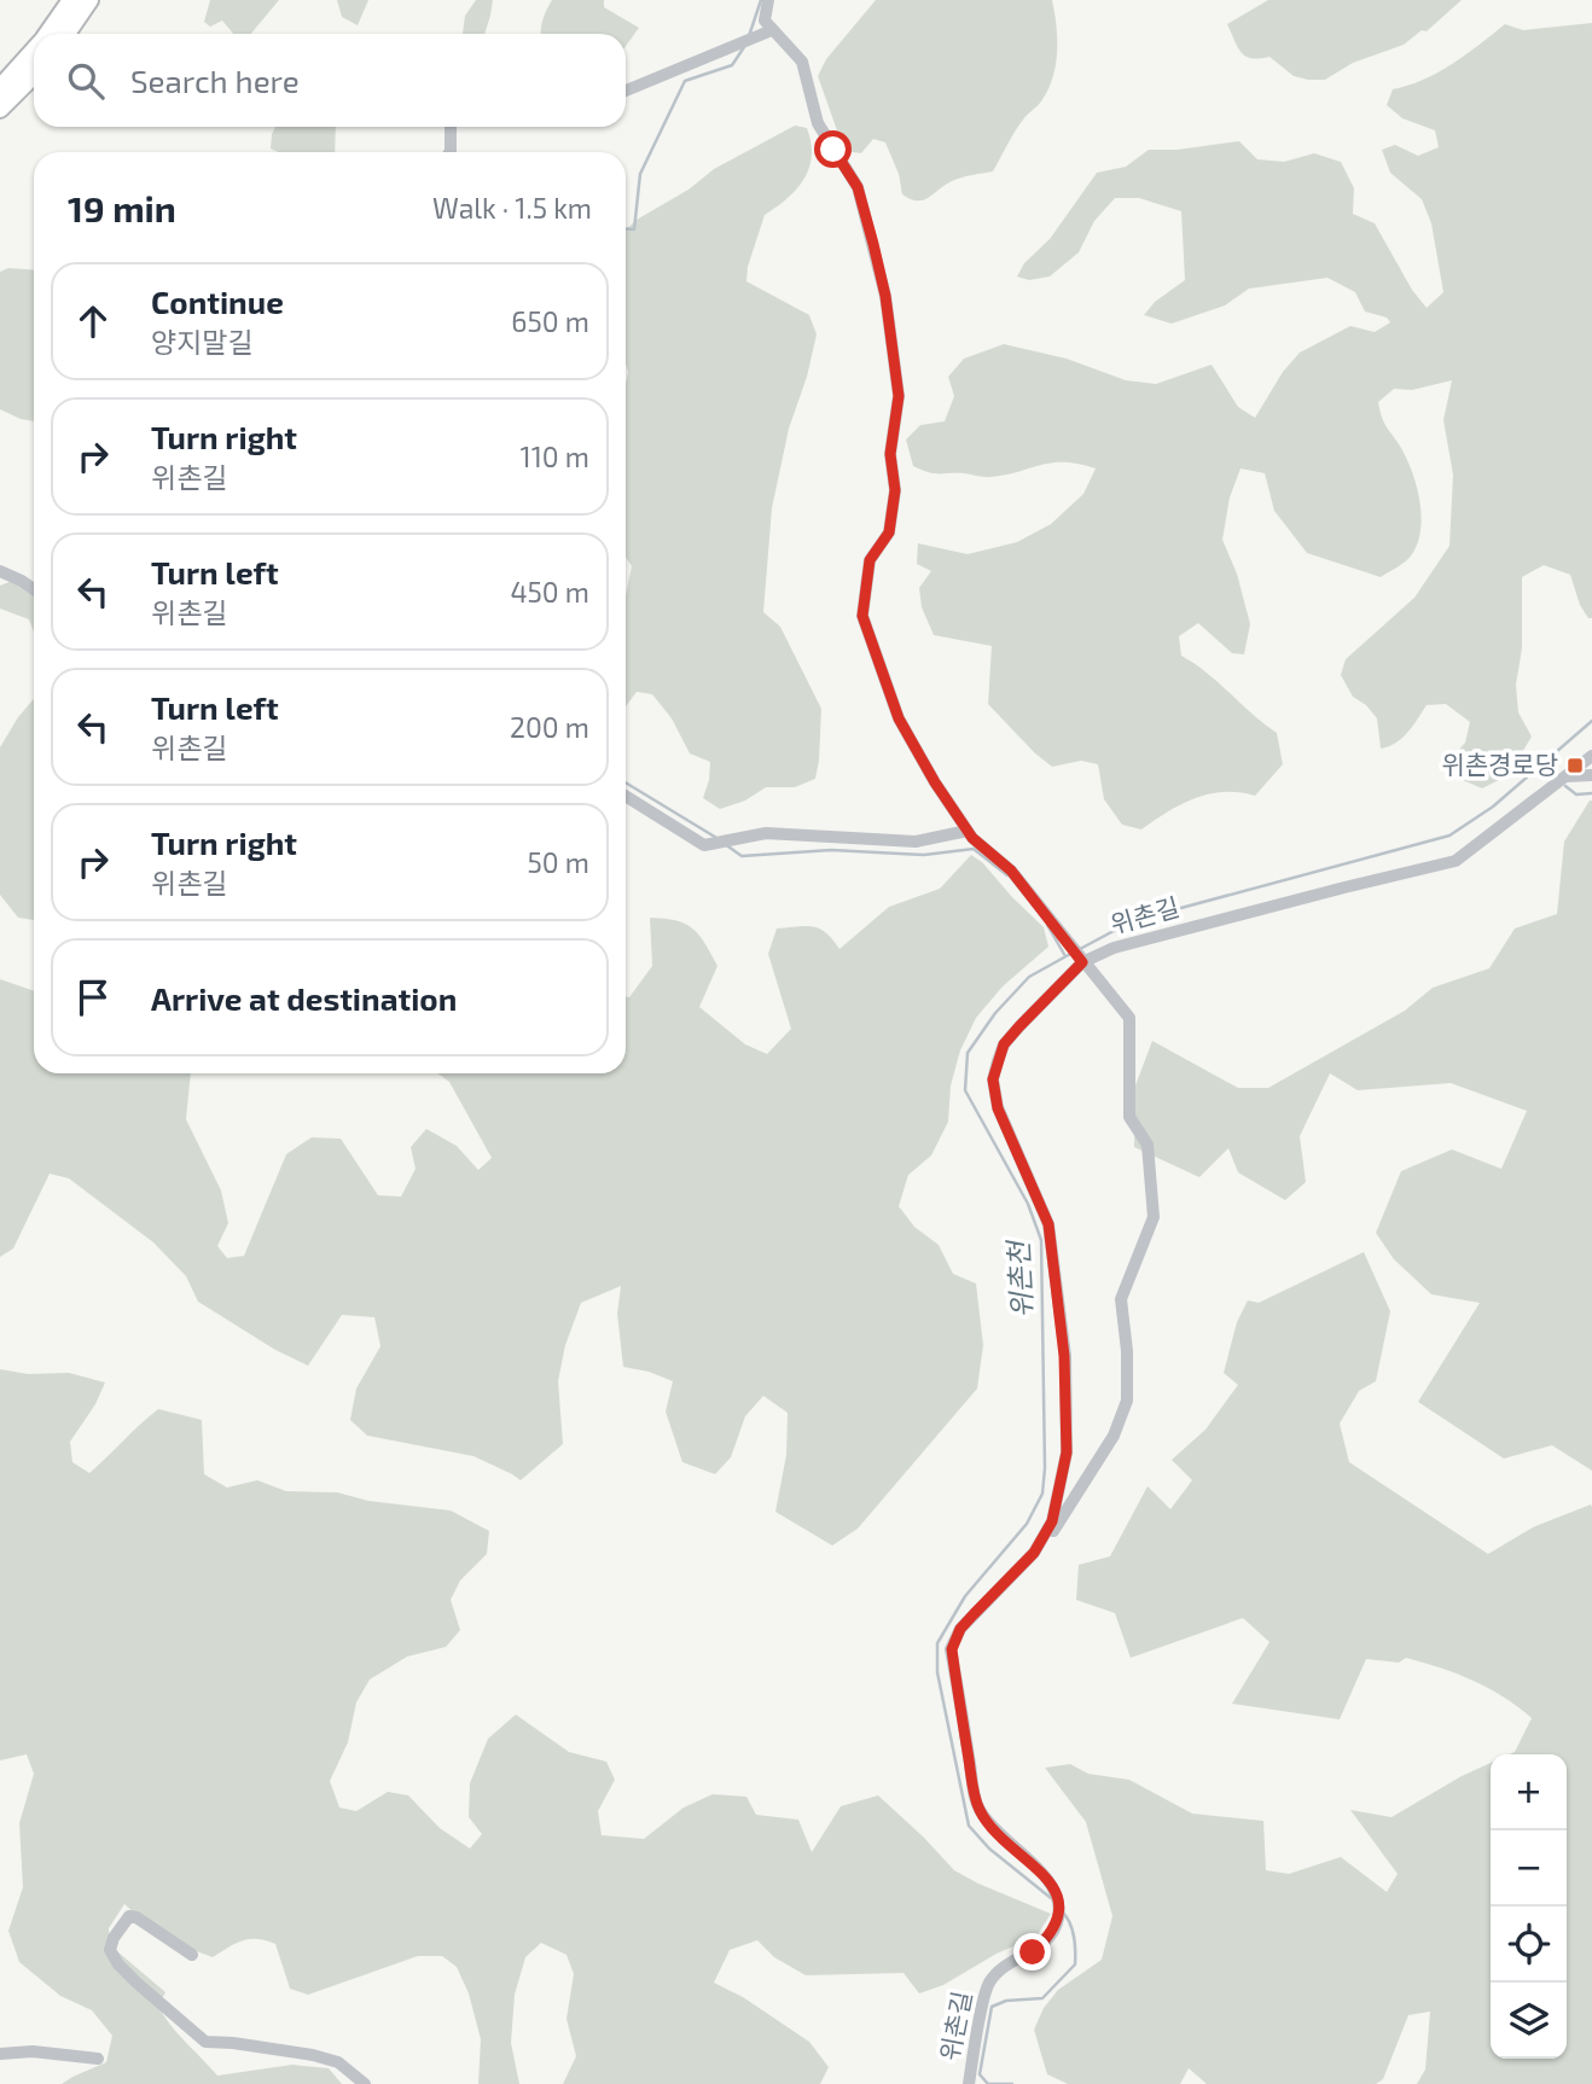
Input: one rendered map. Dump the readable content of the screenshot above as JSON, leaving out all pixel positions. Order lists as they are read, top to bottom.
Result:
{
  "streets": {
    "street": ["위촌길"]
  },
  "water": ["위촌천"],
  "places": {
    "transit": ["위촌경로당"]
  },
  "page": {
    "search": "Search here",
    "heading": ["19 min", "Walk · 1.5 km"],
    "list": [
      ["Continue", "양지말길", "650 m"],
      ["Turn right", "위촌길", "110 m"],
      ["Turn left", "위촌길", "450 m"],
      ["Turn left", "위촌길", "200 m"],
      ["Turn right", "위촌길", "50 m"],
      "Arrive at destination"
    ],
    "map_buttons": ["+", "−"]
  }
}
